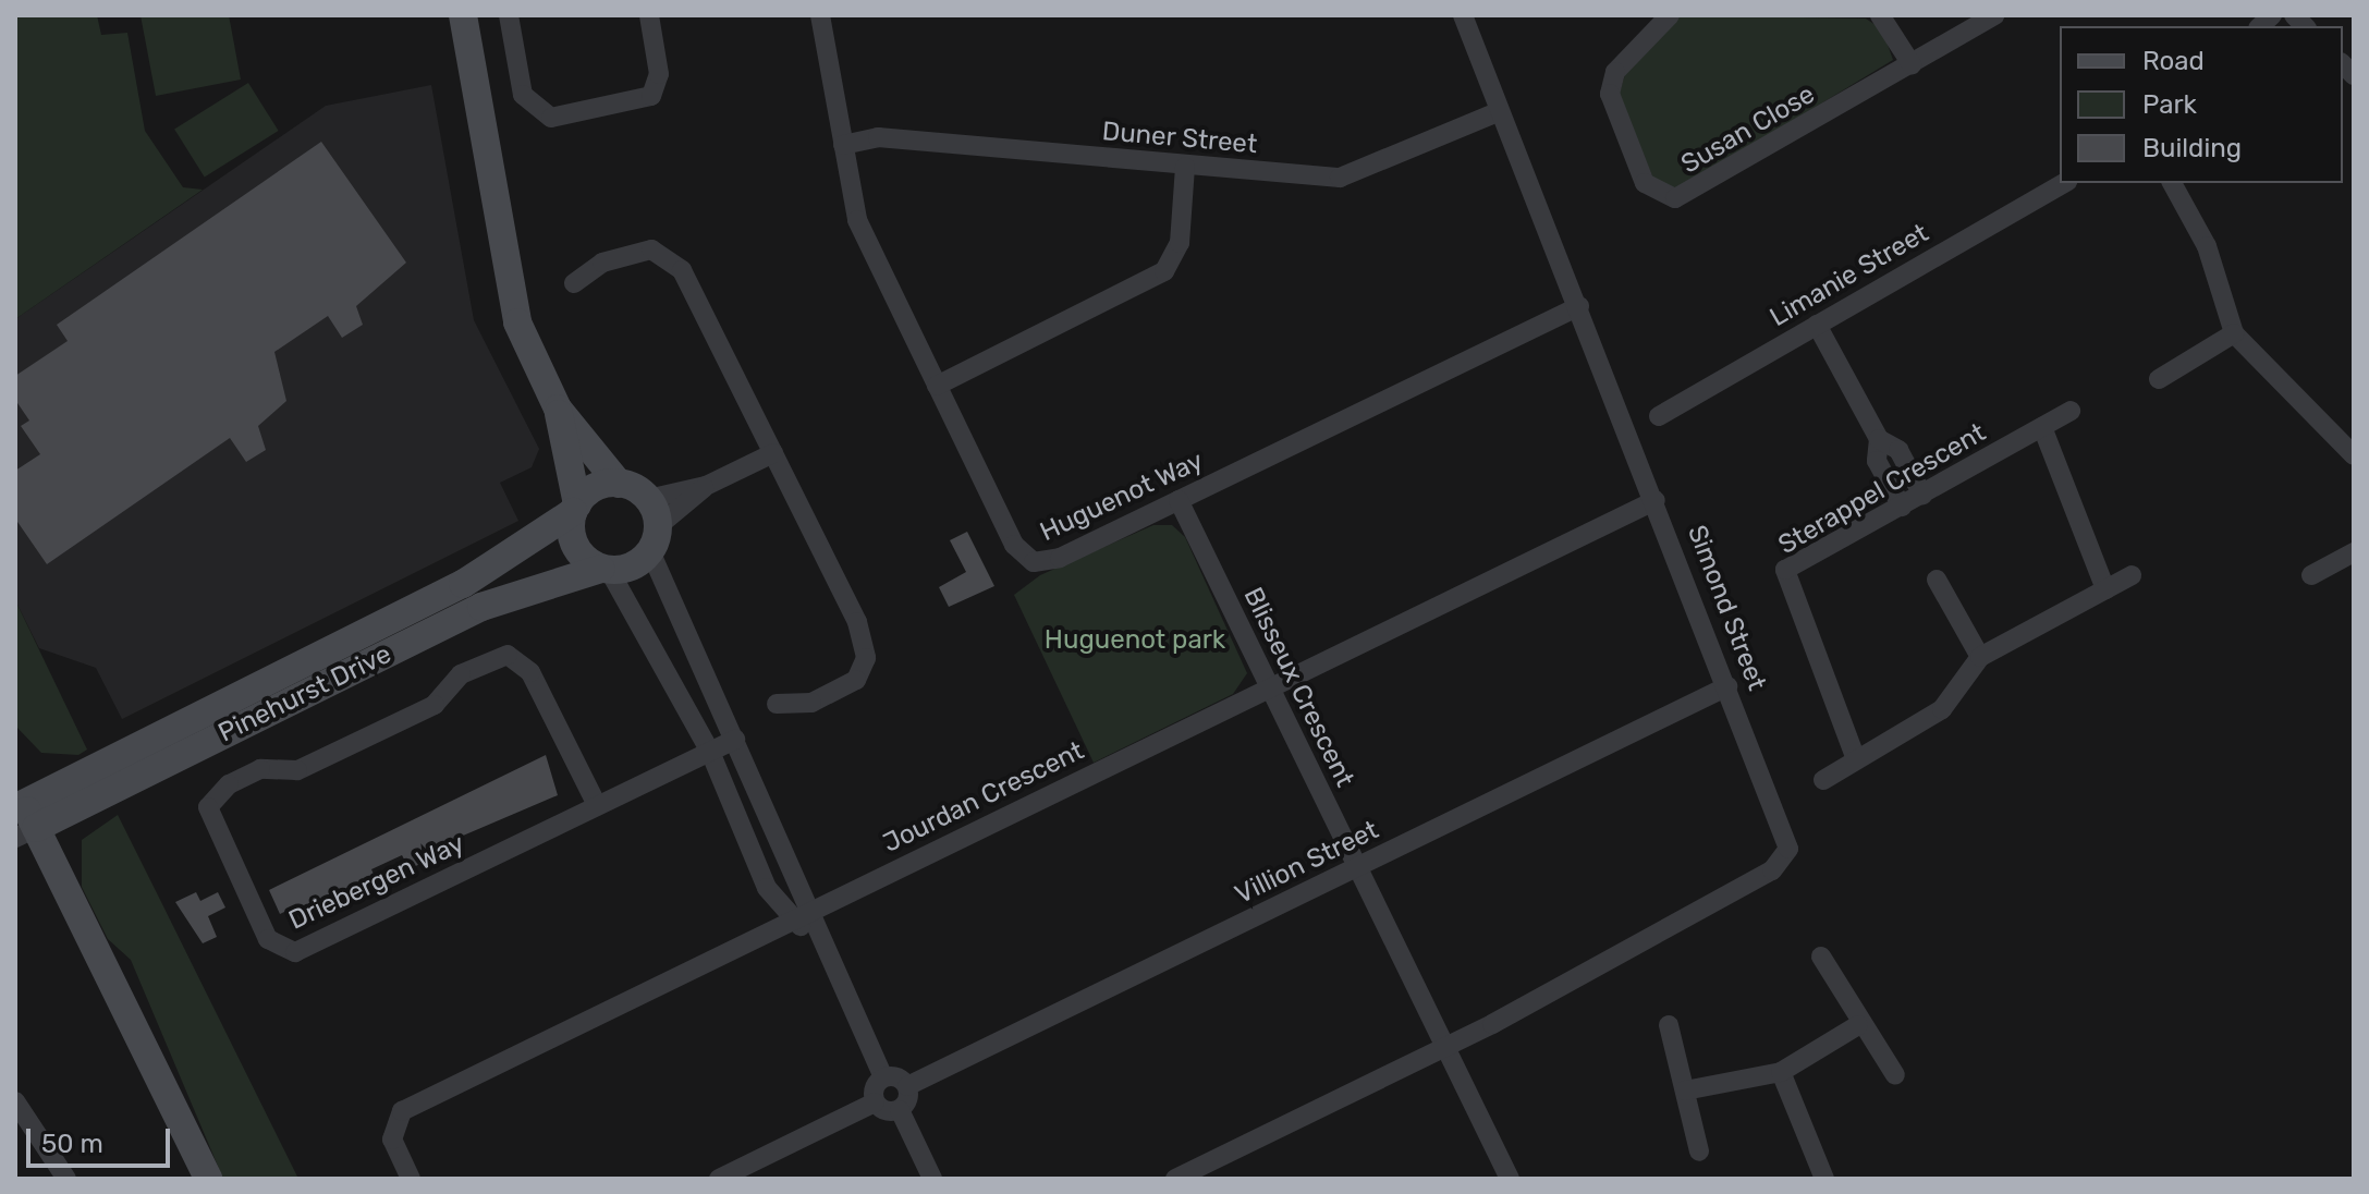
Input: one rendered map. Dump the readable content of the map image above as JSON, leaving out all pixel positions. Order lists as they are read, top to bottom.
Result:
{
  "streets": {
    "street": [
      "Susan Close",
      "Duner Street",
      "Limanie Street",
      "Sterappel Crescent",
      "Huguenot Way",
      "Simond Street",
      "Blisseux Crescent",
      "Pinehurst Drive",
      "Jourdan Crescent",
      "Villion Street",
      "Driebergen Way"
    ]
  },
  "crossings": [
    ["Duner Street", "Huguenot Way"],
    ["Duner Street", "Simond Street"],
    ["Huguenot Way", "Simond Street"],
    ["Huguenot Way", "Blisseux Crescent"],
    ["Simond Street", "Blisseux Crescent"],
    ["Simond Street", "Jourdan Crescent"],
    ["Simond Street", "Villion Street"],
    ["Blisseux Crescent", "Jourdan Crescent"],
    ["Blisseux Crescent", "Villion Street"]
  ],
  "parks": ["Huguenot park"],
  "legend": ["Road", "Park", "Building"],
  "scale_bar": "50 m"
}
